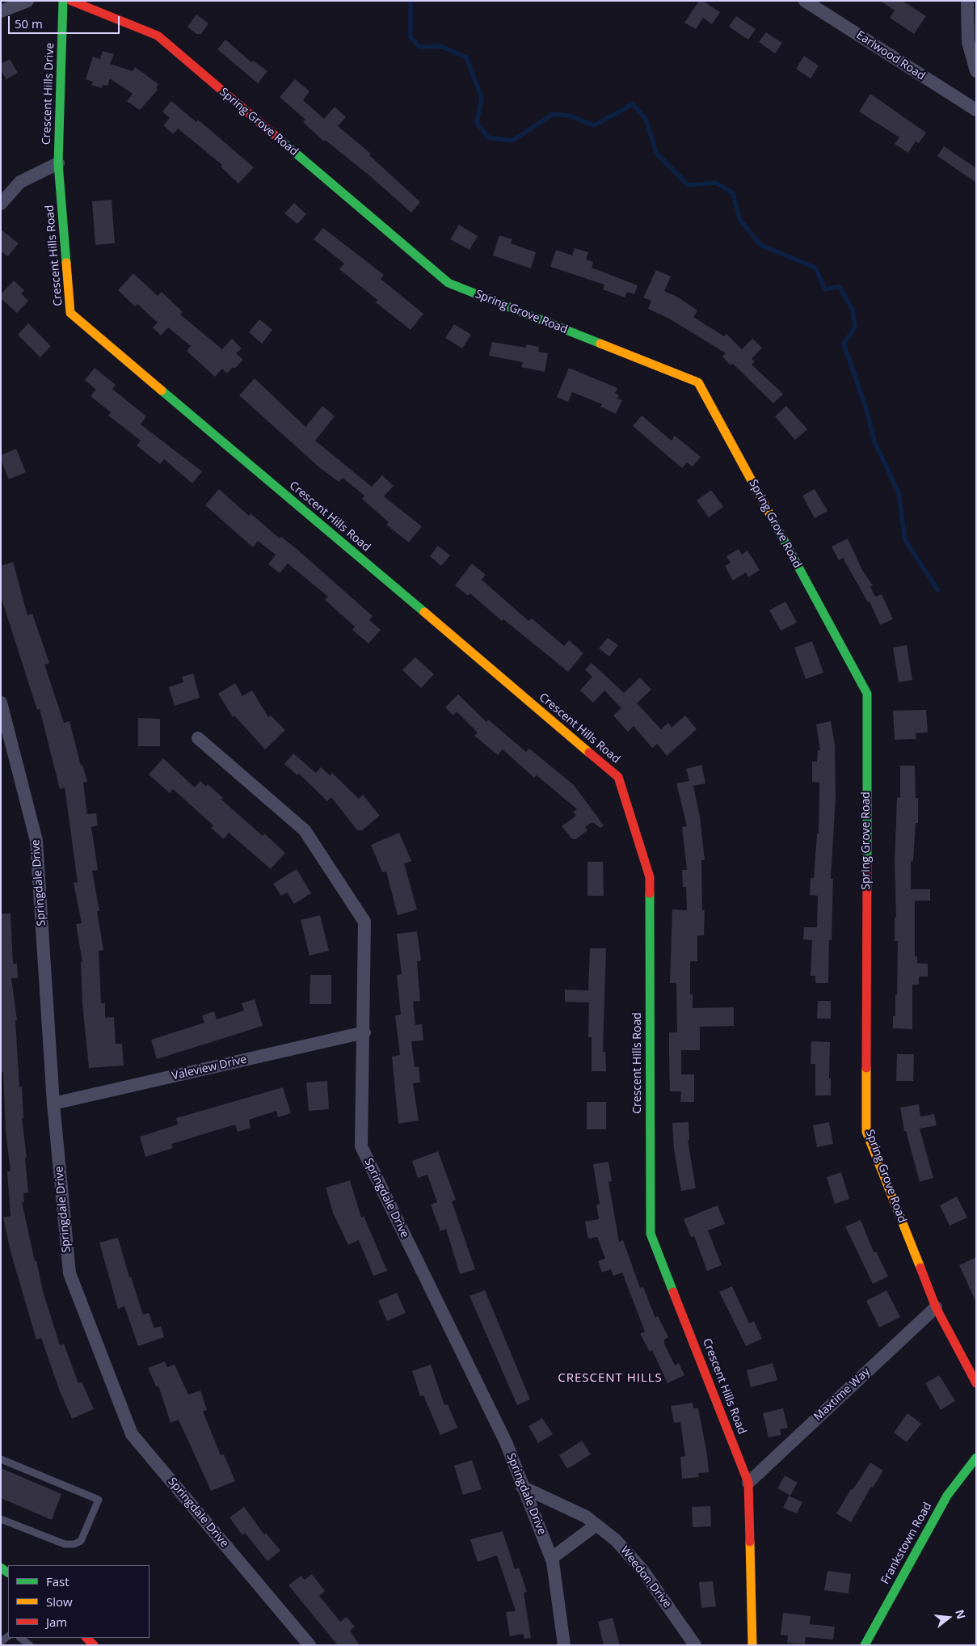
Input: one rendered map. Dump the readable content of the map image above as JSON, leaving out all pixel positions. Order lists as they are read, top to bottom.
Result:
{
  "streets": {
    "street": [
      "Earlwood Road",
      "Crescent Hills Drive",
      "Spring Grove Road",
      "Crescent Hills Road",
      "Springdale Drive",
      "Valeview Drive",
      "Maxtime Way",
      "Frankstown Road",
      "Weedon Drive"
    ]
  },
  "crossings": [
    ["Crescent Hills Drive", "Crescent Hills Road"],
    ["Spring Grove Road", "Maxtime Way"],
    ["Crescent Hills Road", "Maxtime Way"],
    ["Springdale Drive", "Valeview Drive"],
    ["Springdale Drive", "Weedon Drive"]
  ],
  "districts": ["CRESCENT HILLS"],
  "legend": ["Fast", "Slow", "Jam"],
  "scale_bar": "50 m",
  "north": "right"
}
